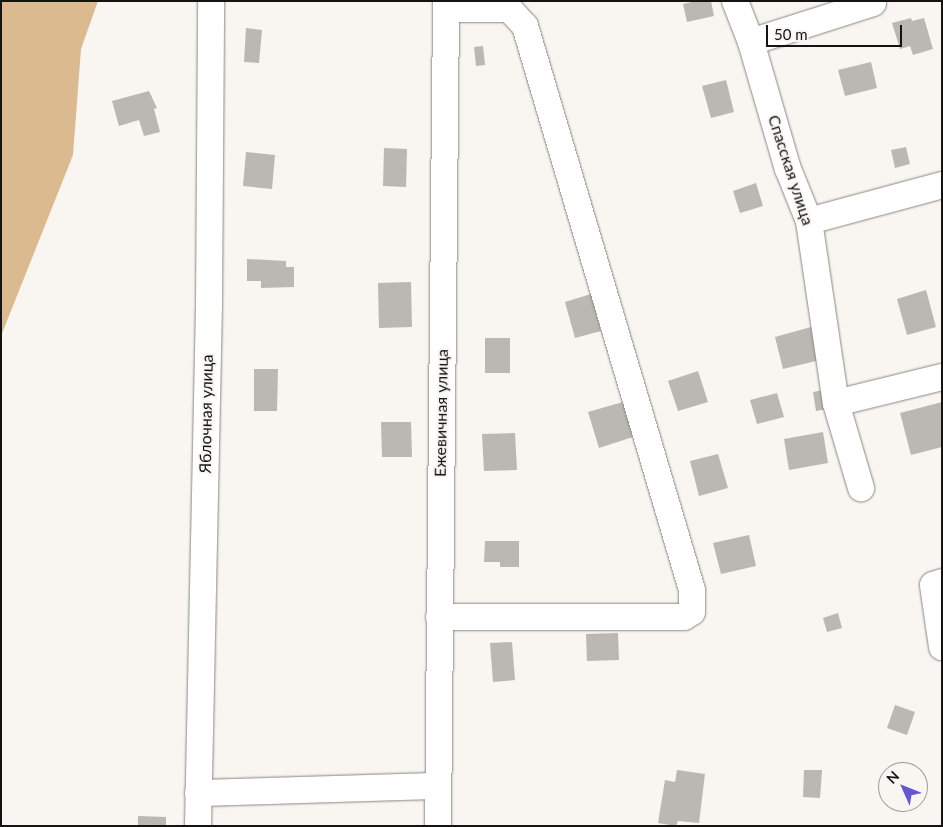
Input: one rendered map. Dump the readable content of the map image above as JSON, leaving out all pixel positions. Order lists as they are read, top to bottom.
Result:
{
  "streets": {
    "street": ["Спасская улица", "Ежевичная улица", "Яблочная улица"]
  },
  "scale_bar": "50 m",
  "north": "top left"
}
